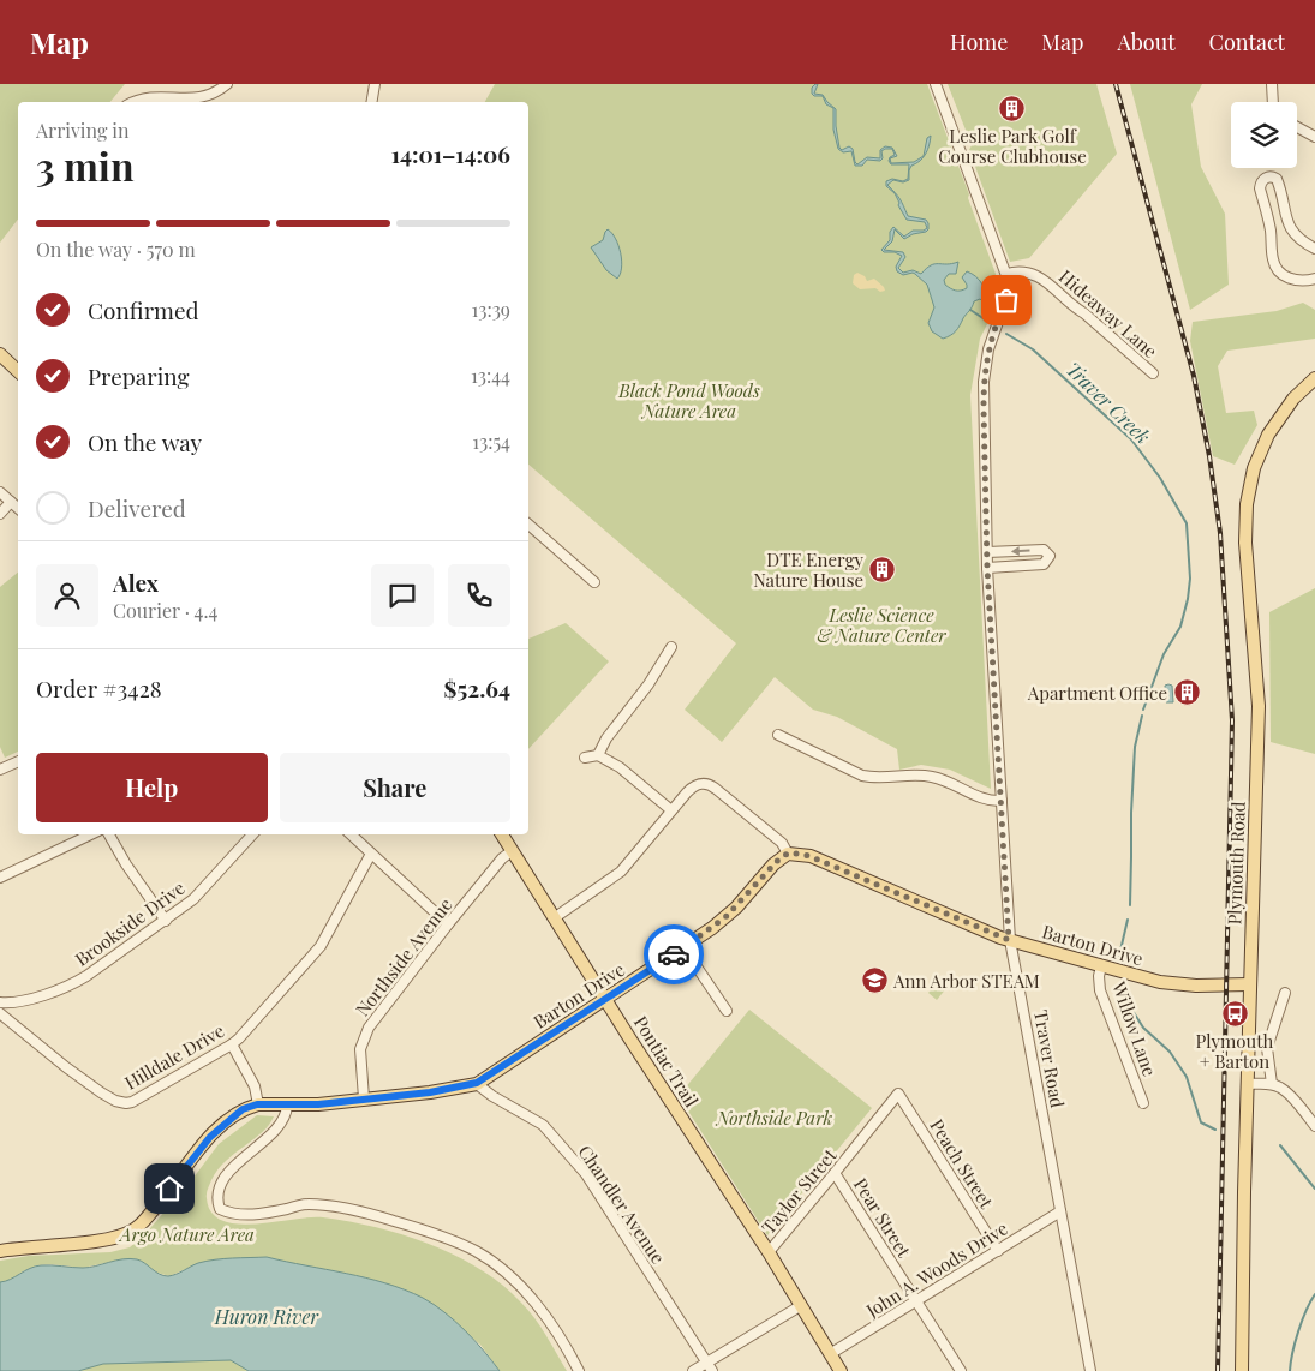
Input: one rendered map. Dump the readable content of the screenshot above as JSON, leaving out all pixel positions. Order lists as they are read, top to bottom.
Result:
{
  "streets": {
    "main road": ["Plymouth Road", "Barton Drive", "Pontiac Trail"],
    "street": [
      "Hideaway Lane",
      "Brookside Drive",
      "Northside Avenue",
      "Willow Lane",
      "Hilldale Drive",
      "Traver Road",
      "Peach Street",
      "Taylor Street",
      "Chandler Avenue",
      "Pear Street",
      "John A. Woods Drive"
    ]
  },
  "crossings": [
    ["Hideaway Lane", "Traver Road"],
    ["Plymouth Road", "Barton Drive"],
    ["Barton Drive", "Northside Avenue"],
    ["Barton Drive", "Willow Lane"],
    ["Barton Drive", "Traver Road"],
    ["Barton Drive", "Pontiac Trail"],
    ["Barton Drive", "Chandler Avenue"],
    ["Northside Avenue", "Pontiac Trail"],
    ["Traver Road", "John A. Woods Drive"],
    ["Pontiac Trail", "Taylor Street"],
    ["Pontiac Trail", "John A. Woods Drive"],
    ["Peach Street", "Taylor Street"],
    ["Peach Street", "John A. Woods Drive"],
    ["Taylor Street", "Pear Street"],
    ["Pear Street", "John A. Woods Drive"]
  ],
  "water": ["Traver Creek", "Huron River"],
  "parks": [
    "Black Pond Woods Nature Area",
    "Leslie Science & Nature Center",
    "Northside Park",
    "Argo Nature Area"
  ],
  "places": {
    "building": ["Leslie Park Golf Course Clubhouse", "DTE Energy Nature House", "Apartment Office"],
    "school or university": ["Ann Arbor STEAM"],
    "bus stop": ["Plymouth + Barton"]
  },
  "page": {
    "header": "Map",
    "nav": [
      "Home",
      "Map",
      "About",
      "Contact"
    ],
    "heading": ["3 min", "Arriving in", "14:01–14:06"],
    "panel": [
      "Alex",
      "Courier · 4.4",
      "Order #3428",
      "$52.64"
    ],
    "bar": "On the way · 570 m",
    "list": [
      ["Confirmed", "13:39"],
      ["Preparing", "13:44"],
      ["On the way", "13:54"],
      "Delivered"
    ],
    "buttons": ["Help", "Share"]
  }
}
